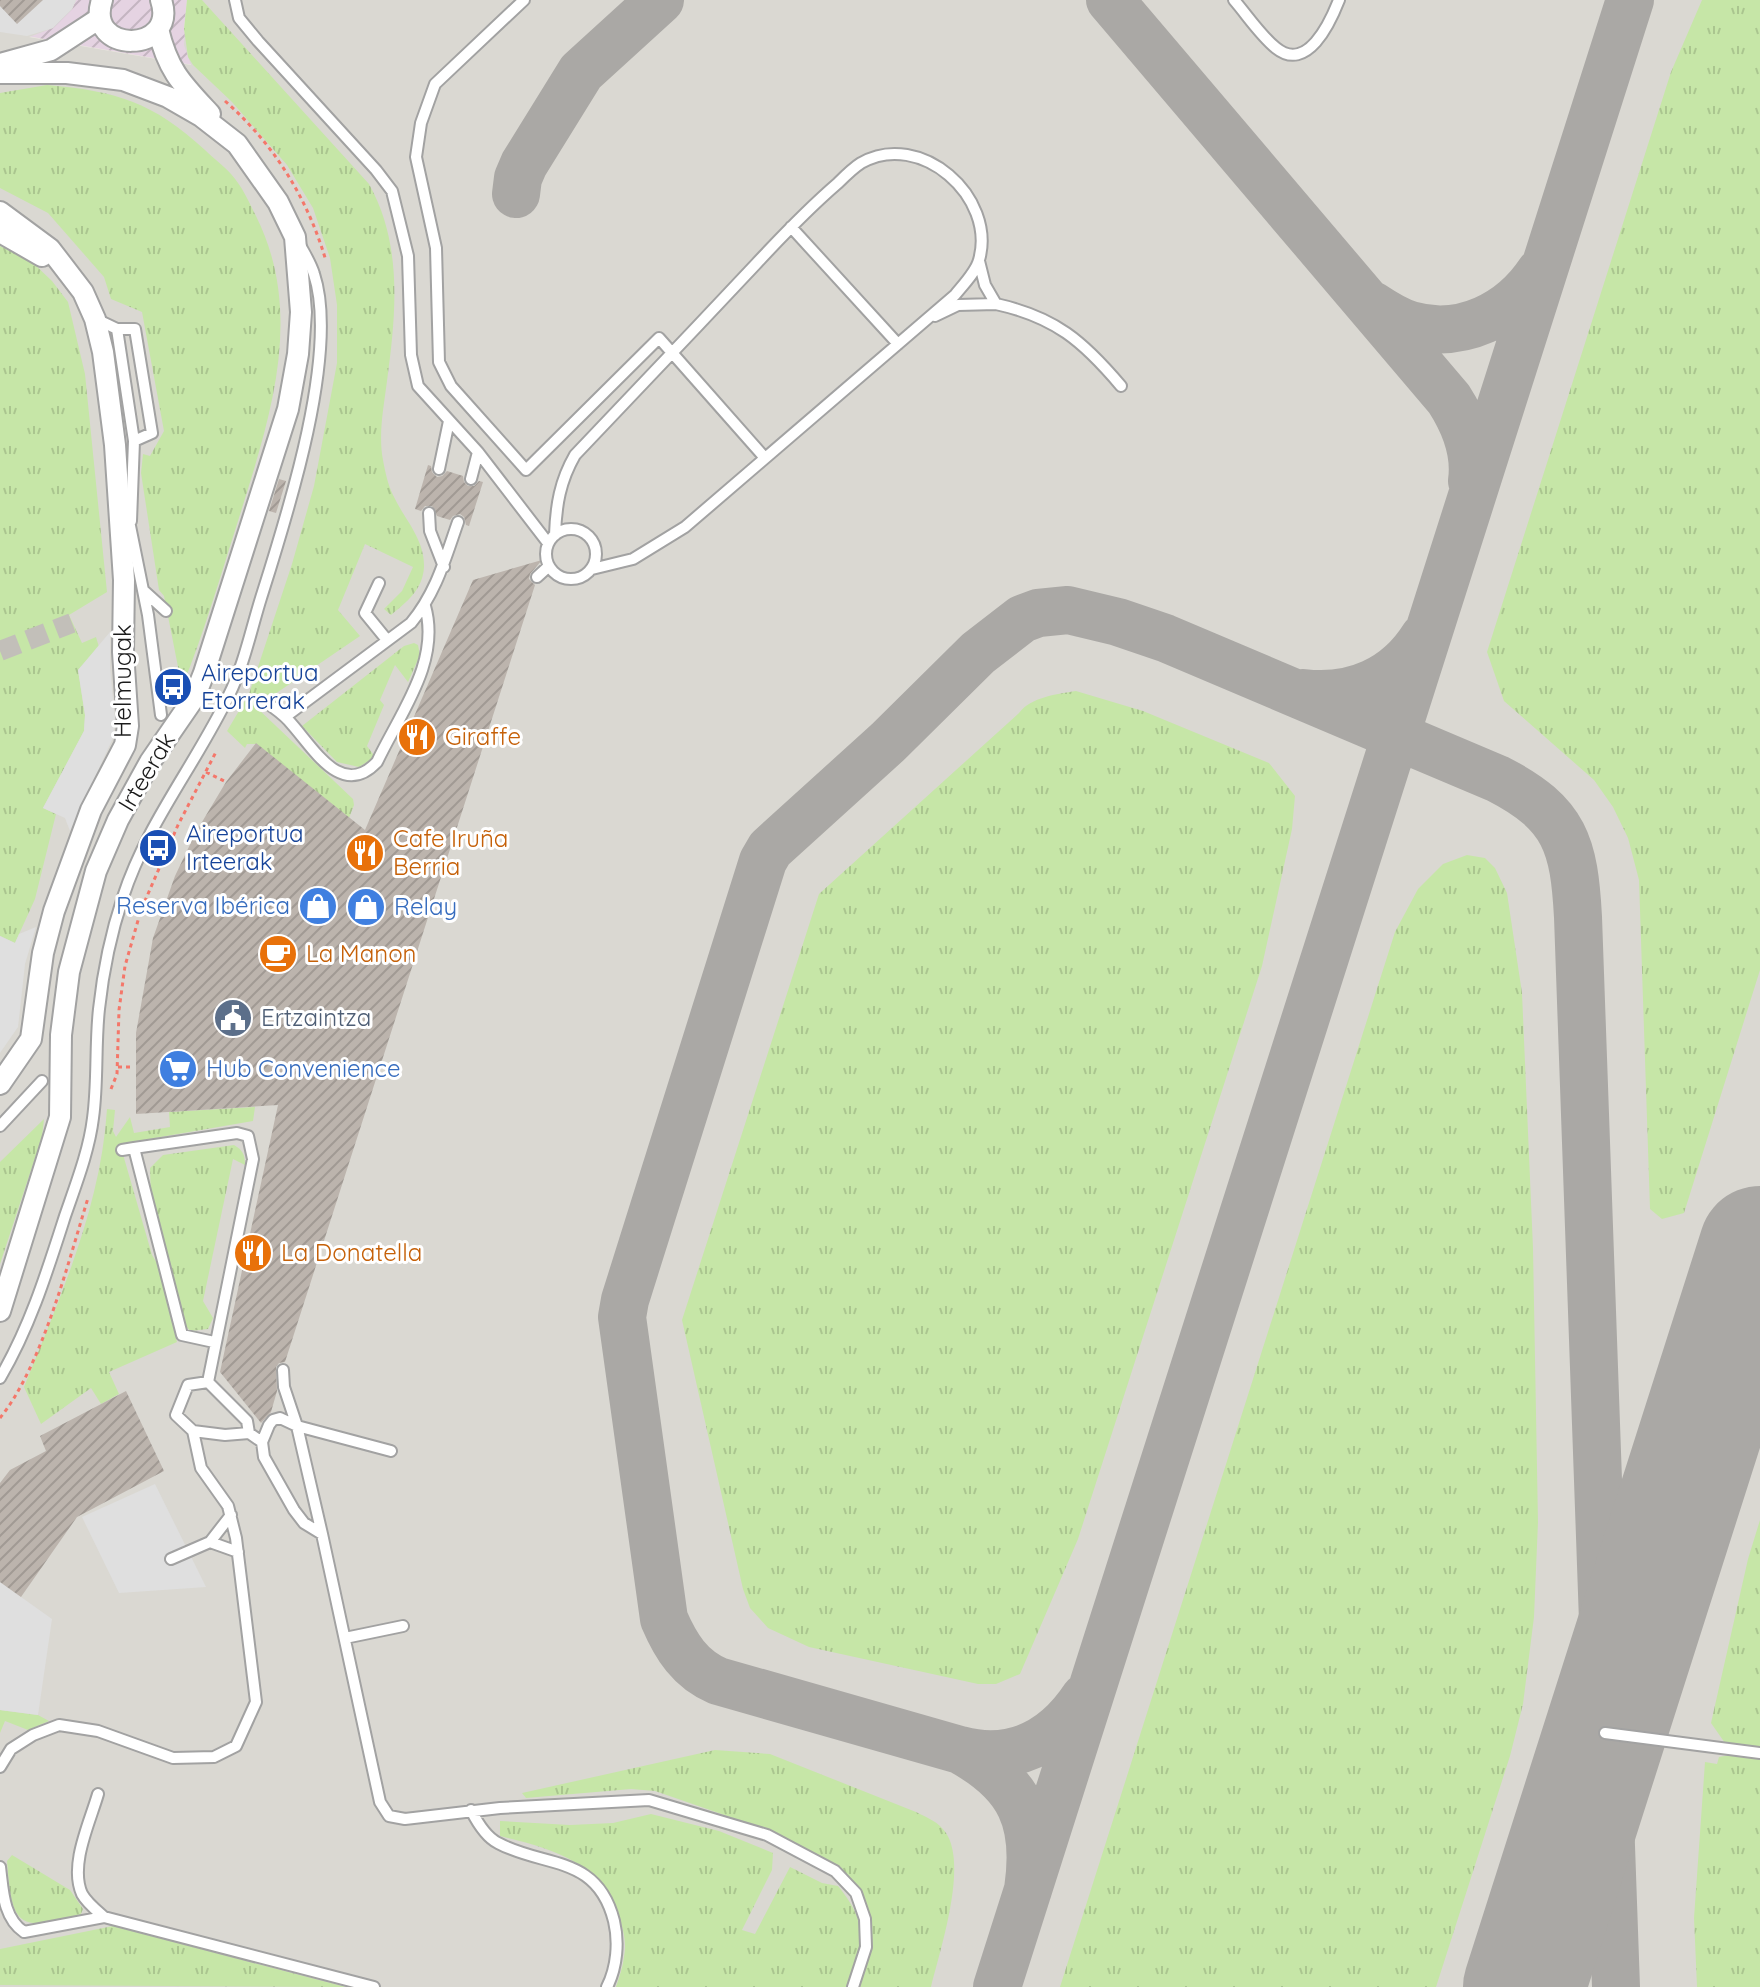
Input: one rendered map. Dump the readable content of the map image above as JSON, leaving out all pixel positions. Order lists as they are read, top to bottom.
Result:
{
  "streets": {
    "street": ["Helmugak", "Irteerak"]
  },
  "places": {
    "bus stop": ["Aireportua Etorrerak", "Aireportua Irteerak"],
    "restaurant": ["Giraffe", "Cafe Iruña Berria", "La Donatella"],
    "shop": ["Reserva Ibérica", "Relay"],
    "cafe": ["La Manon"],
    "public building": ["Ertzaintza"],
    "supermarket": ["Hub Convenience"]
  }
}
